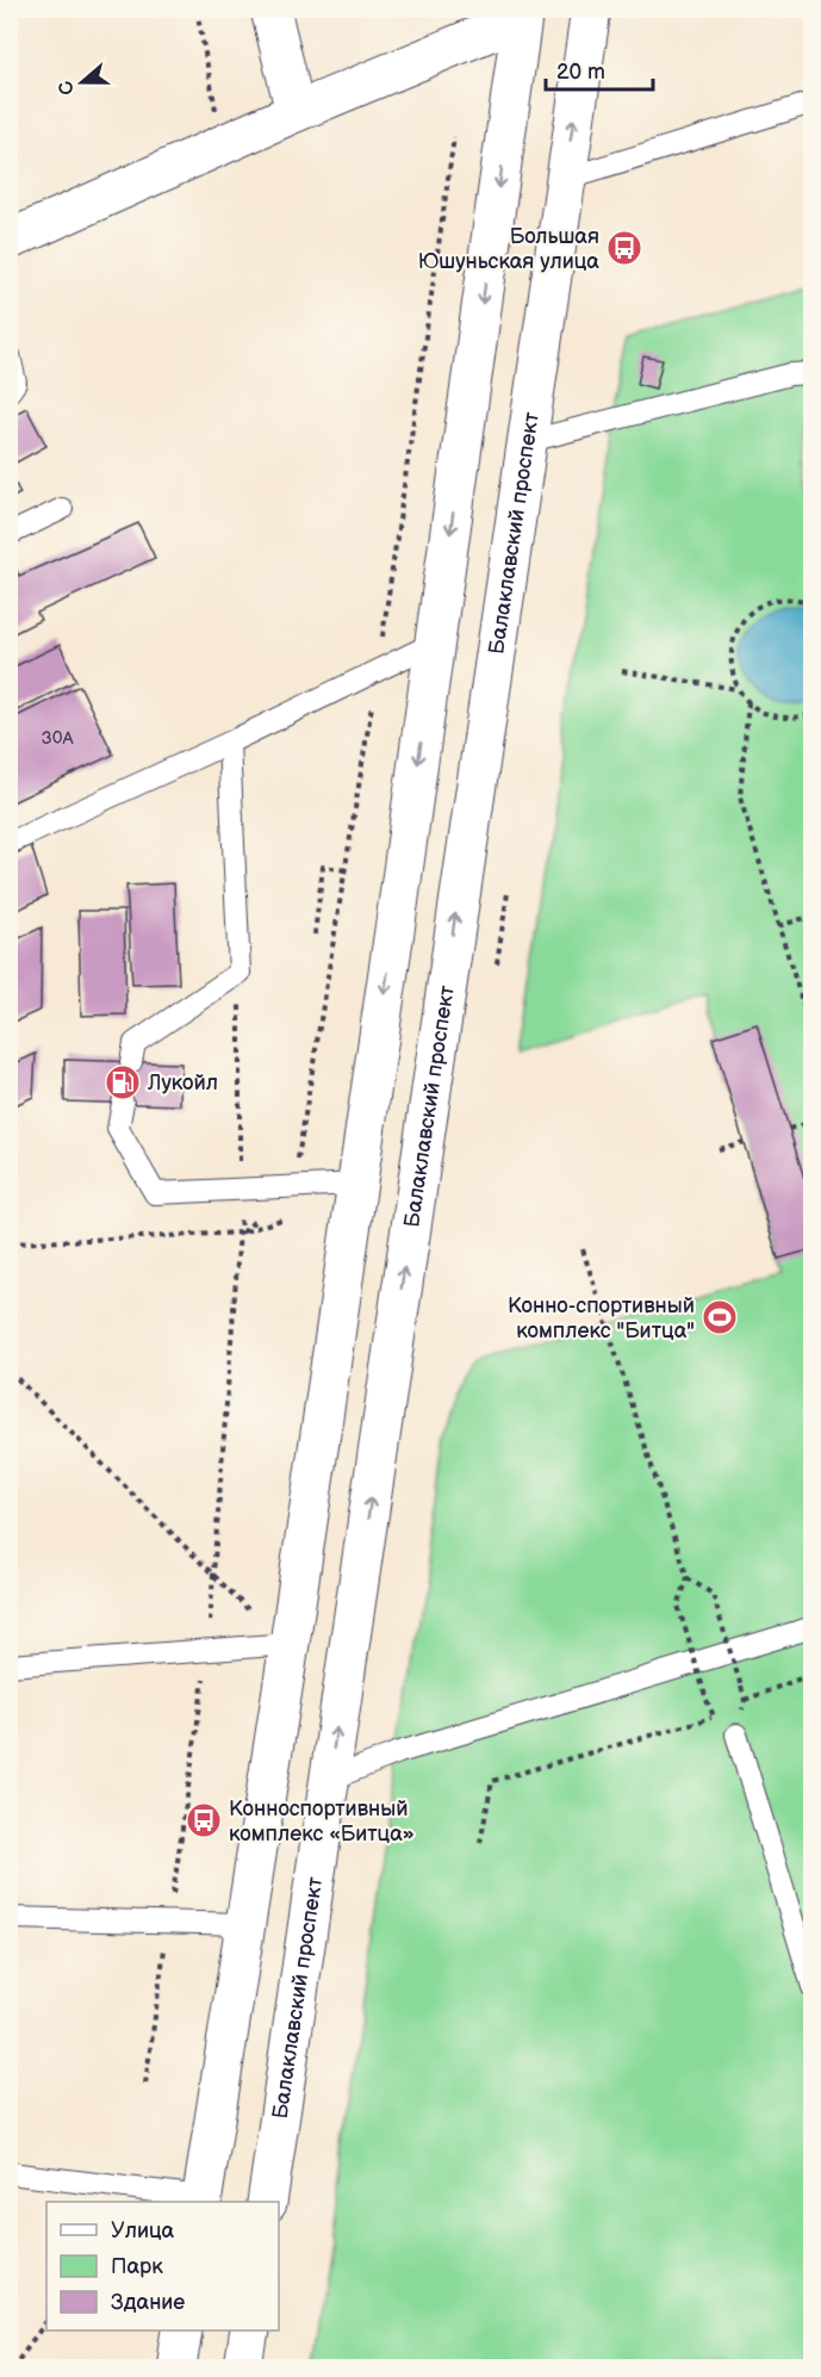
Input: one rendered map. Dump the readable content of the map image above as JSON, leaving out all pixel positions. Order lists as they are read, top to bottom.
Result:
{
  "streets": {
    "main road": ["Балаклавский проспект"]
  },
  "places": {
    "bus stop": ["Большая Юшуньская улица", "Конноспортивный комплекс «Битца»"],
    "fuel station": ["Лукойл"],
    "sports": ["Конно-спортивный комплекс \"Битца\""]
  },
  "house_numbers": ["30А"],
  "legend": ["Улица", "Парк", "Здание"],
  "scale_bar": "20 m",
  "north": "left"
}
